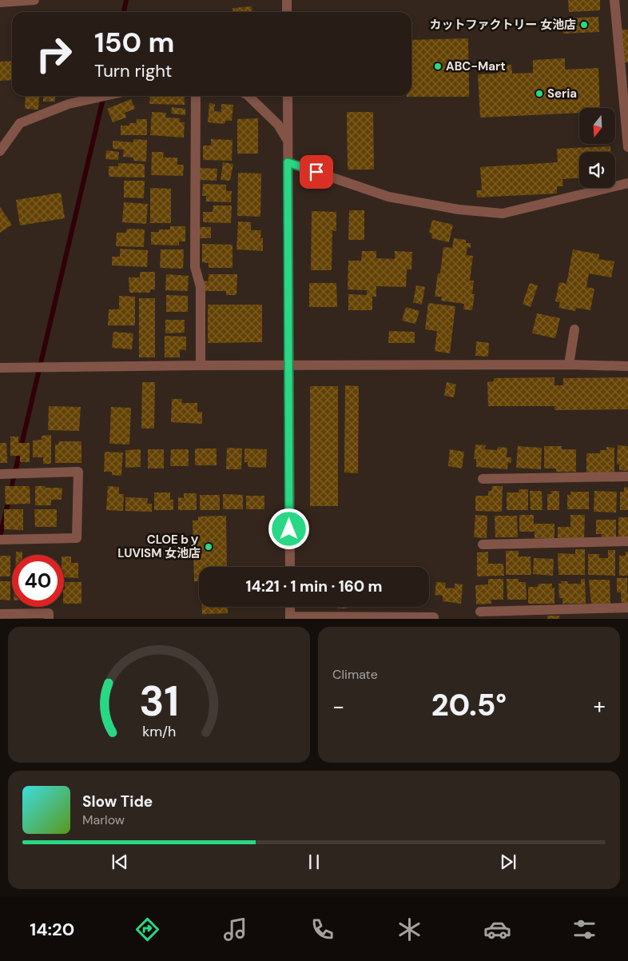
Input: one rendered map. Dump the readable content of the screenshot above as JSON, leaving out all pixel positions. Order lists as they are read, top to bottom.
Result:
{
  "places": [
    "カットファクトリー 女池店",
    "ABC-Mart",
    "Seria",
    "CLOE bｙ LUVISM 女池店"
  ],
  "north": "bottom",
  "page": {
    "turn": ["150 m", "Turn right"],
    "limit": "40",
    "trip": "14:21 · 1 min · 160 m",
    "tile": "Climate",
    "heat": ["−", "20.5°", "+"],
    "song": ["Slow Tide", "Marlow"],
    "tabs": "14:20",
    "gauge": ["31", "km/h"]
  }
}
